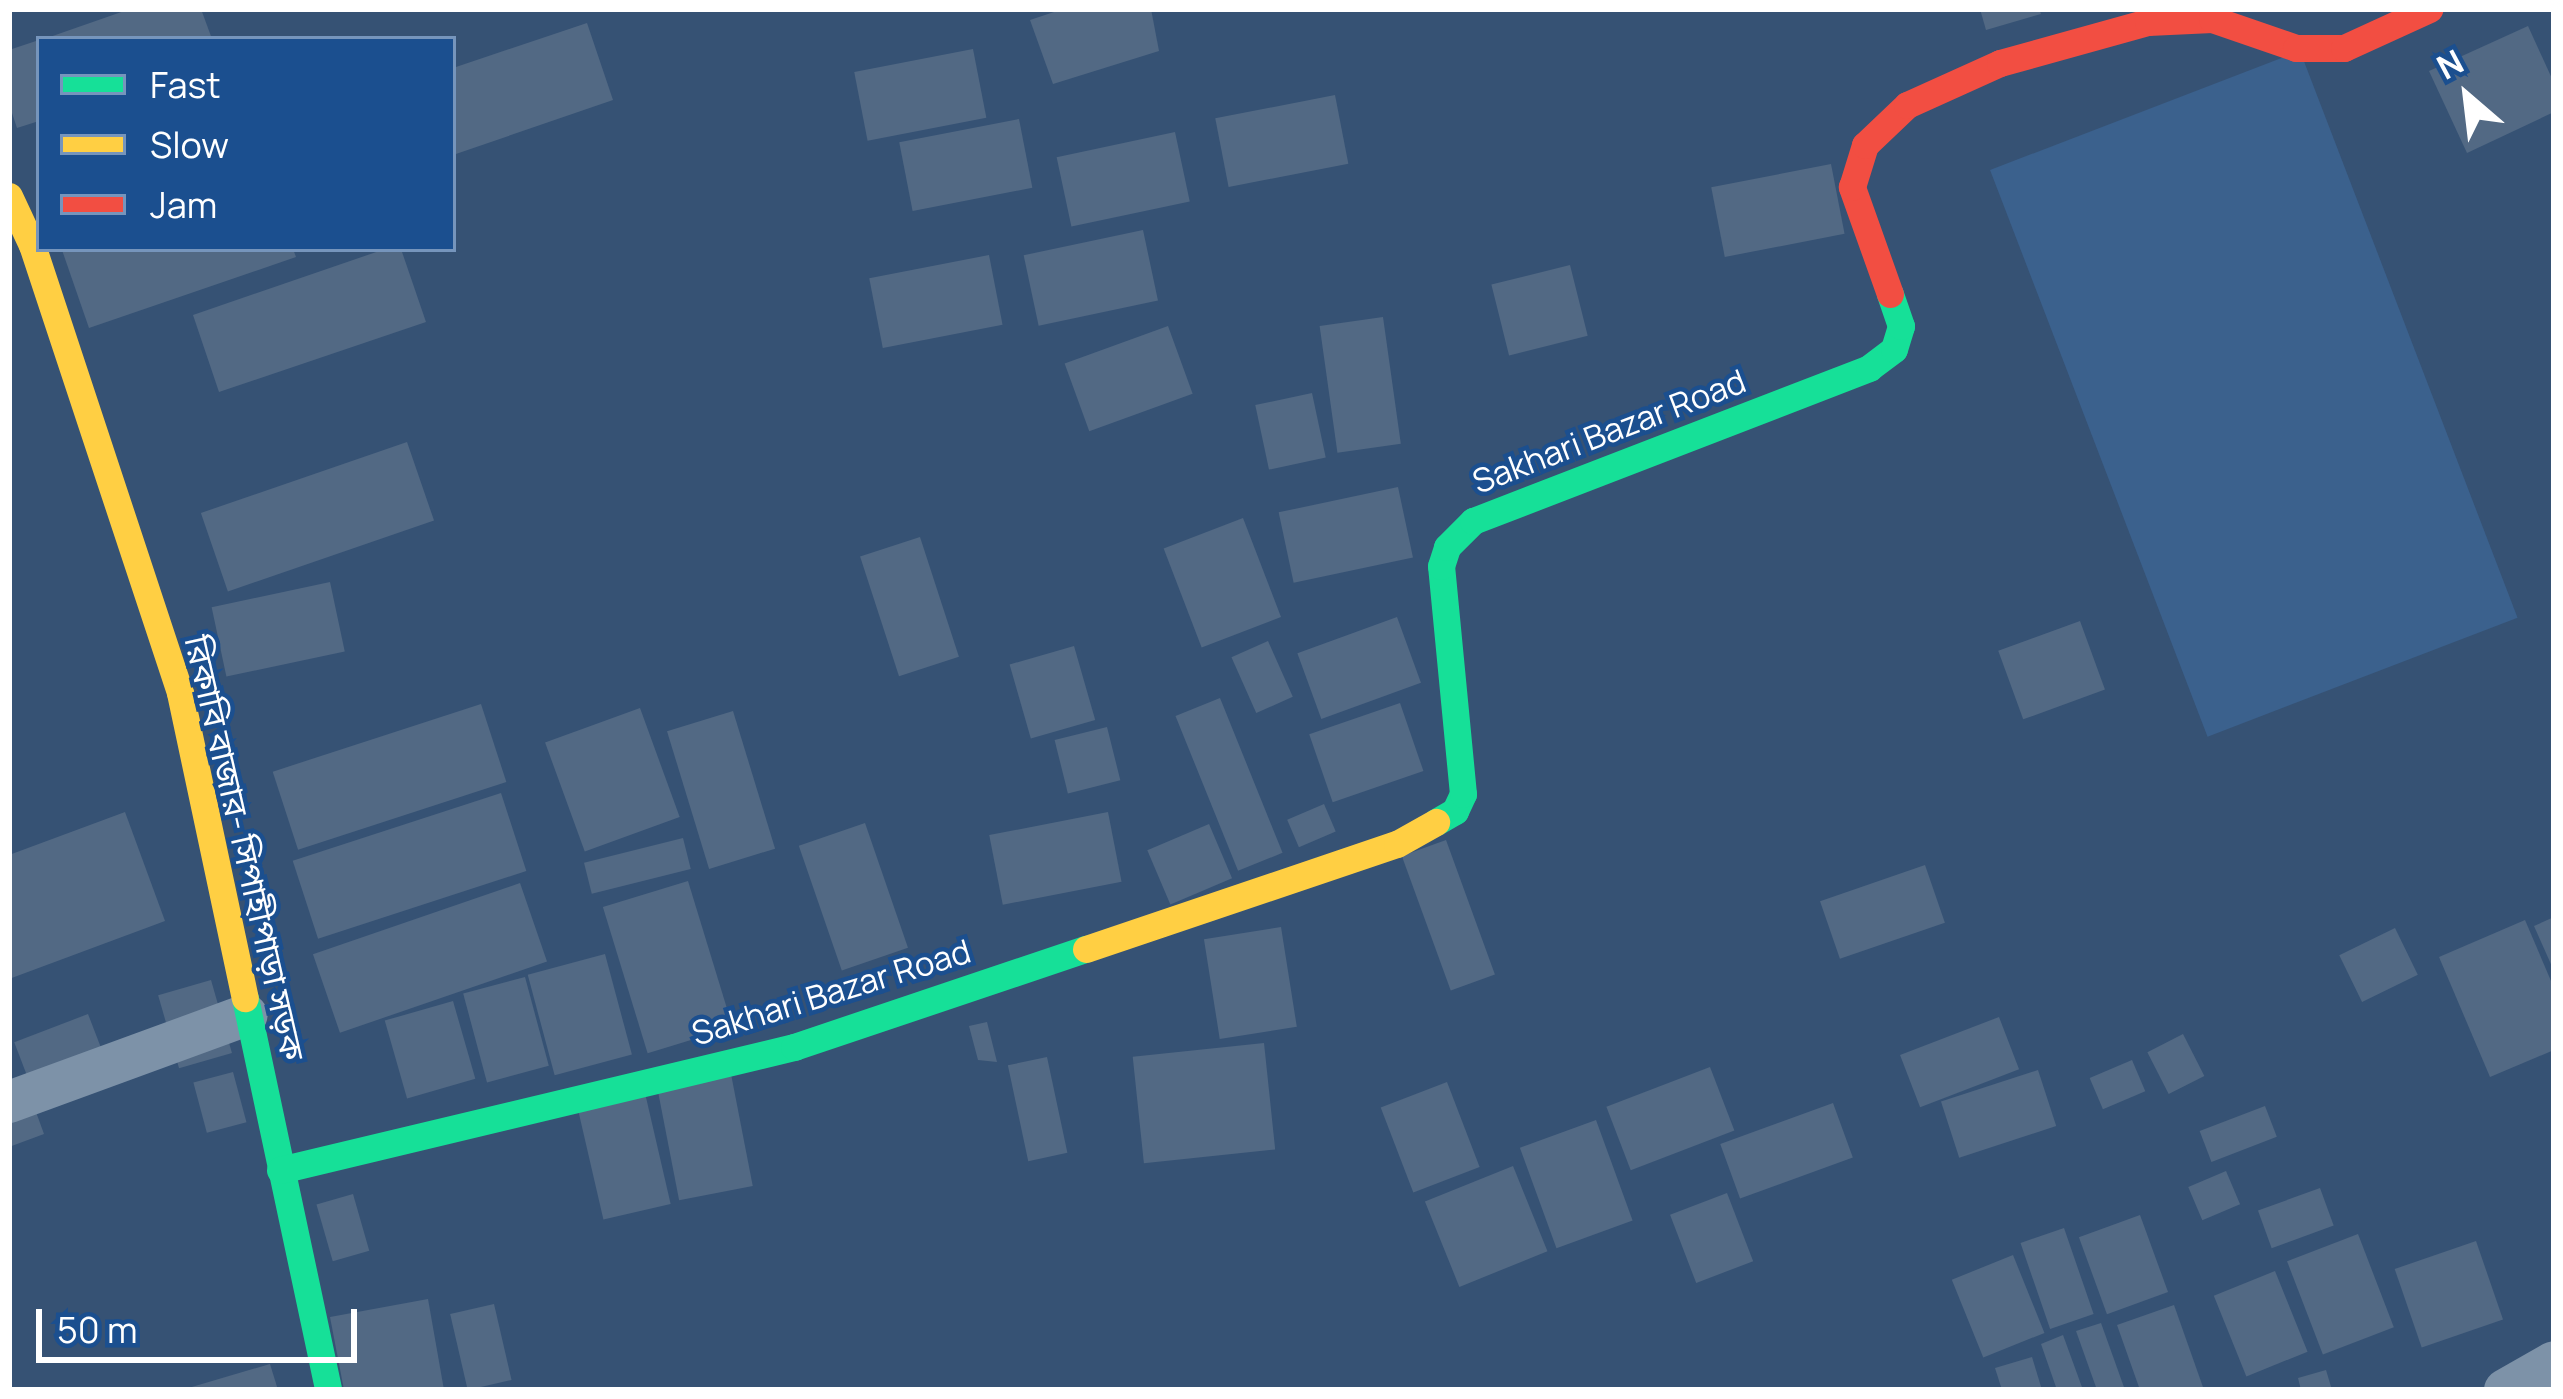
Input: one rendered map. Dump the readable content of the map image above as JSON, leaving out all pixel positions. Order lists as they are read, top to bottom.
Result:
{
  "streets": {
    "street": ["Sakhari Bazar Road", "রিকাবি বাজার- সিপাহীপাড়া সড়ক"]
  },
  "crossings": [
    ["Sakhari Bazar Road", "রিকাবি বাজার- সিপাহীপাড়া সড়ক"]
  ],
  "legend": ["Fast", "Slow", "Jam"],
  "scale_bar": "50 m",
  "north": "top left"
}
